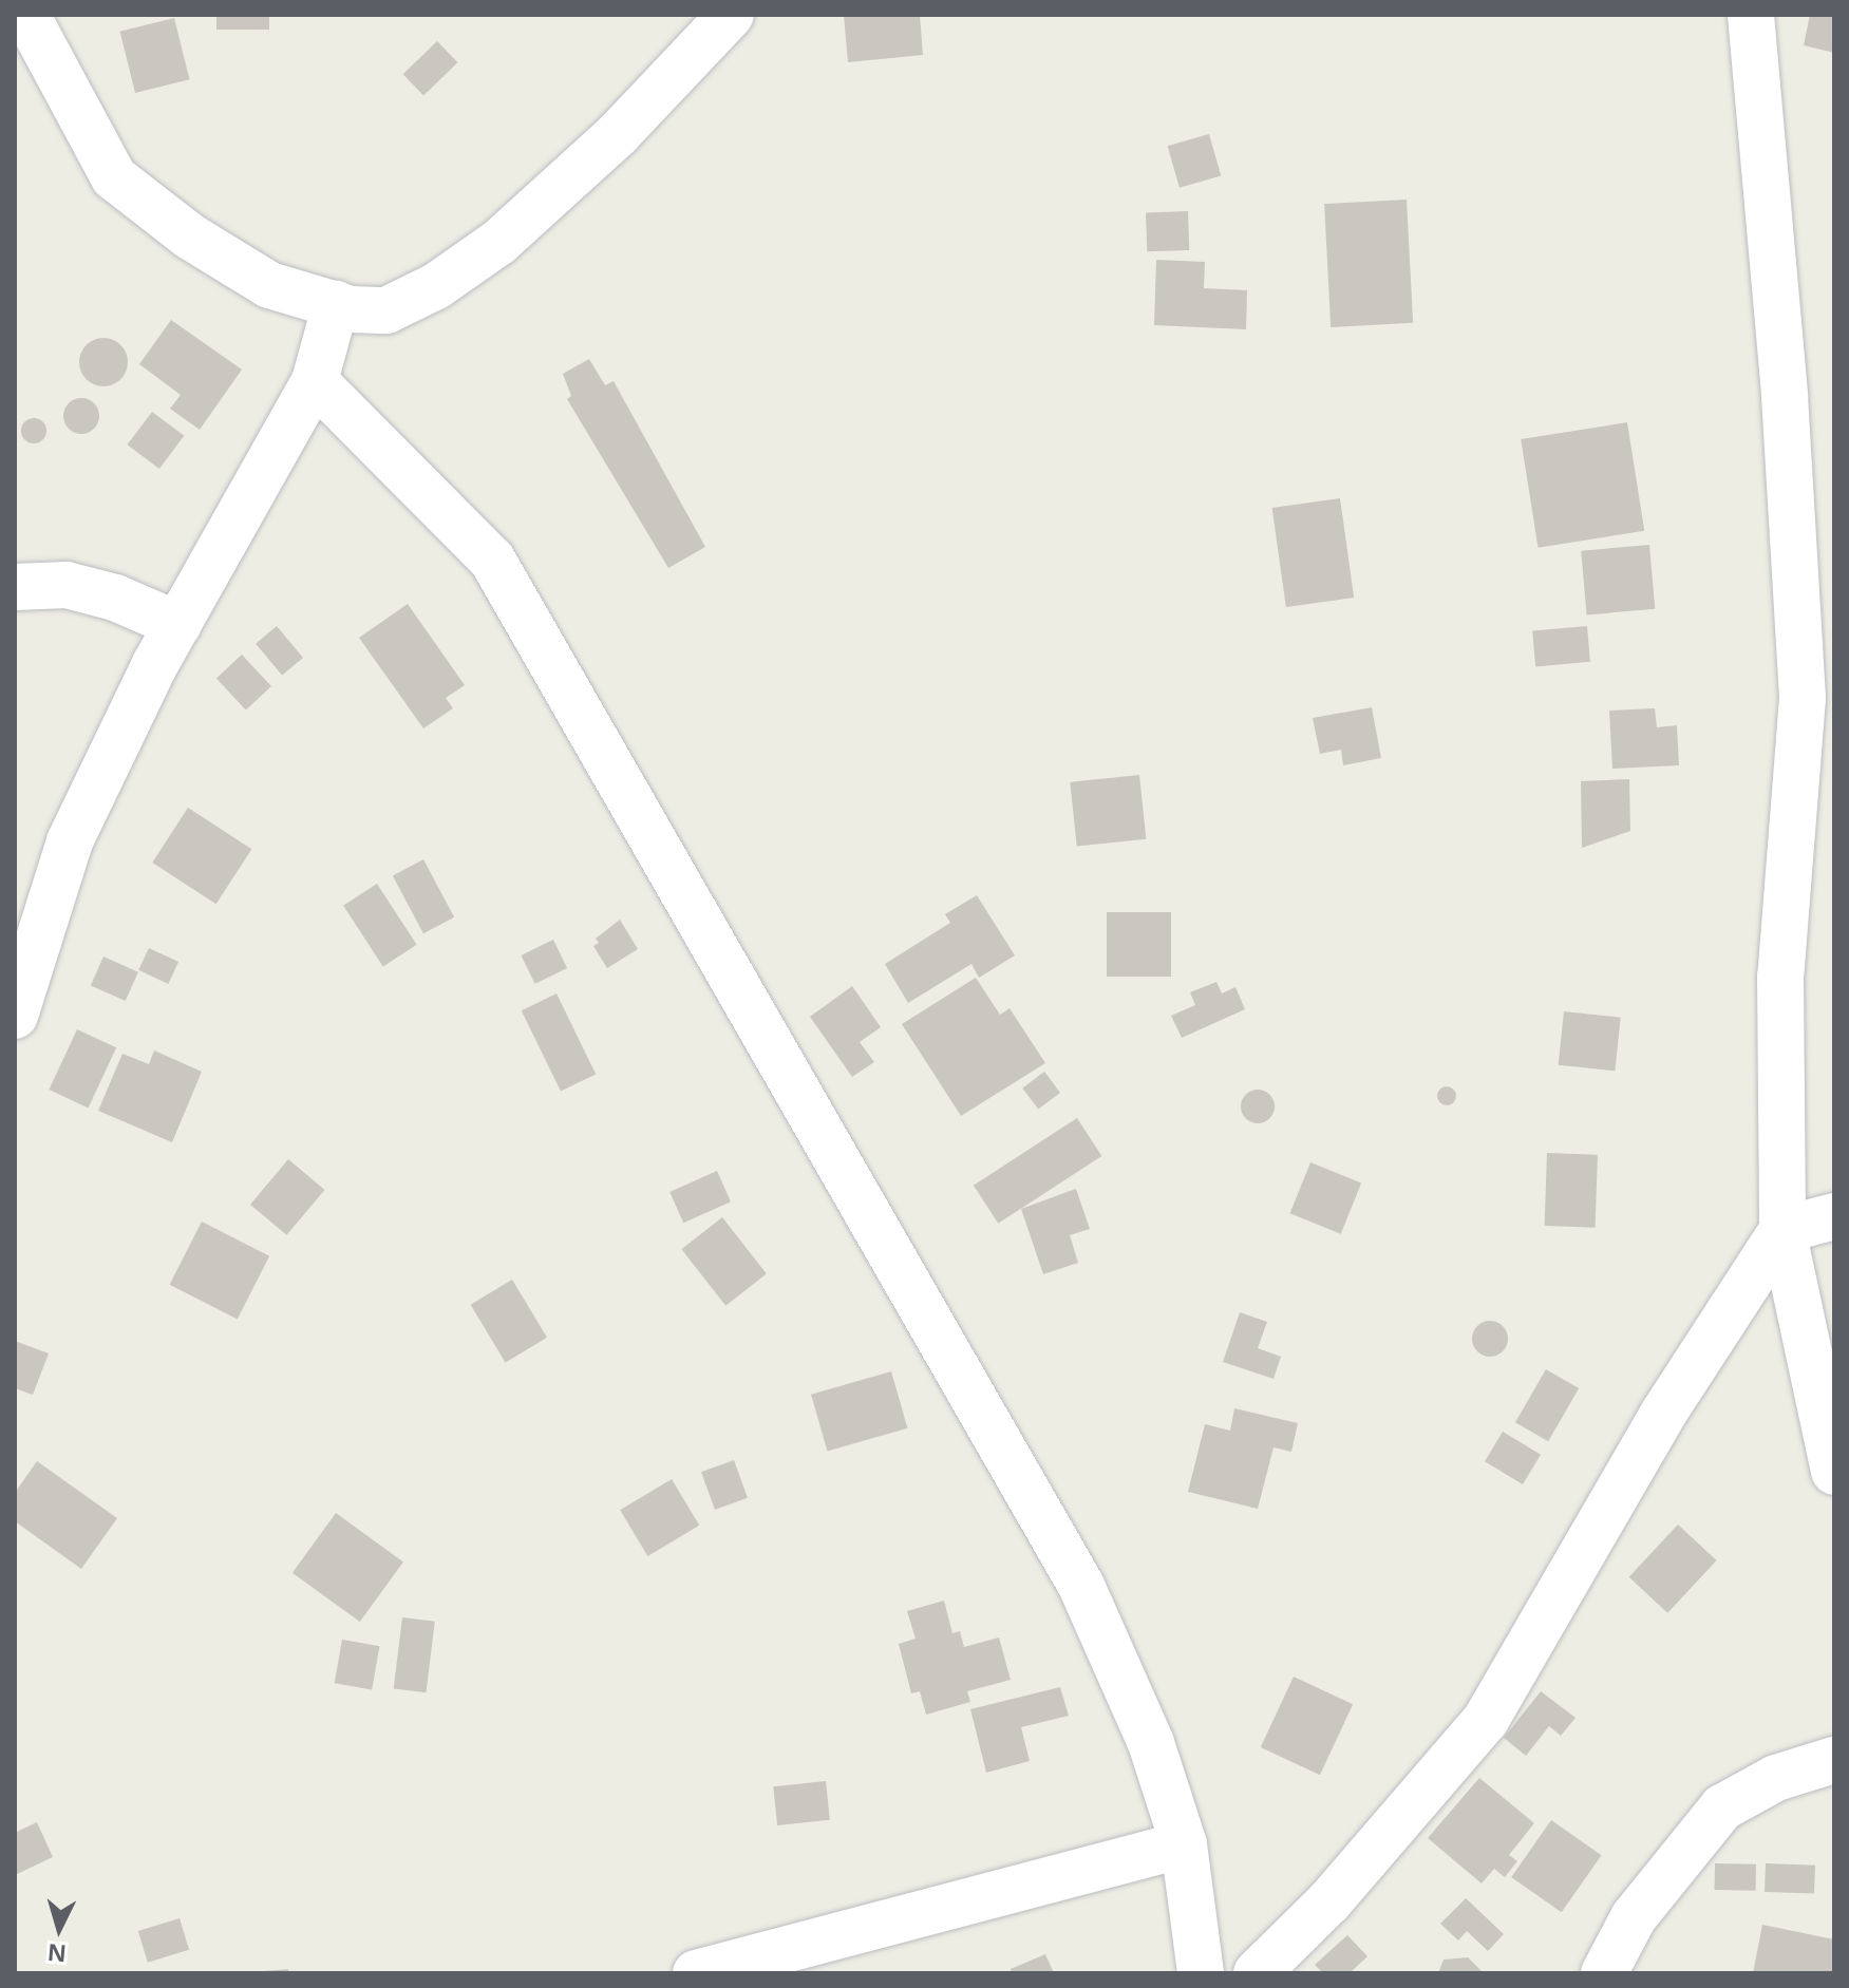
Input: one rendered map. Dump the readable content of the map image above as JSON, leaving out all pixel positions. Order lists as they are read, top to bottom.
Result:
{
  "north": "bottom"
}
